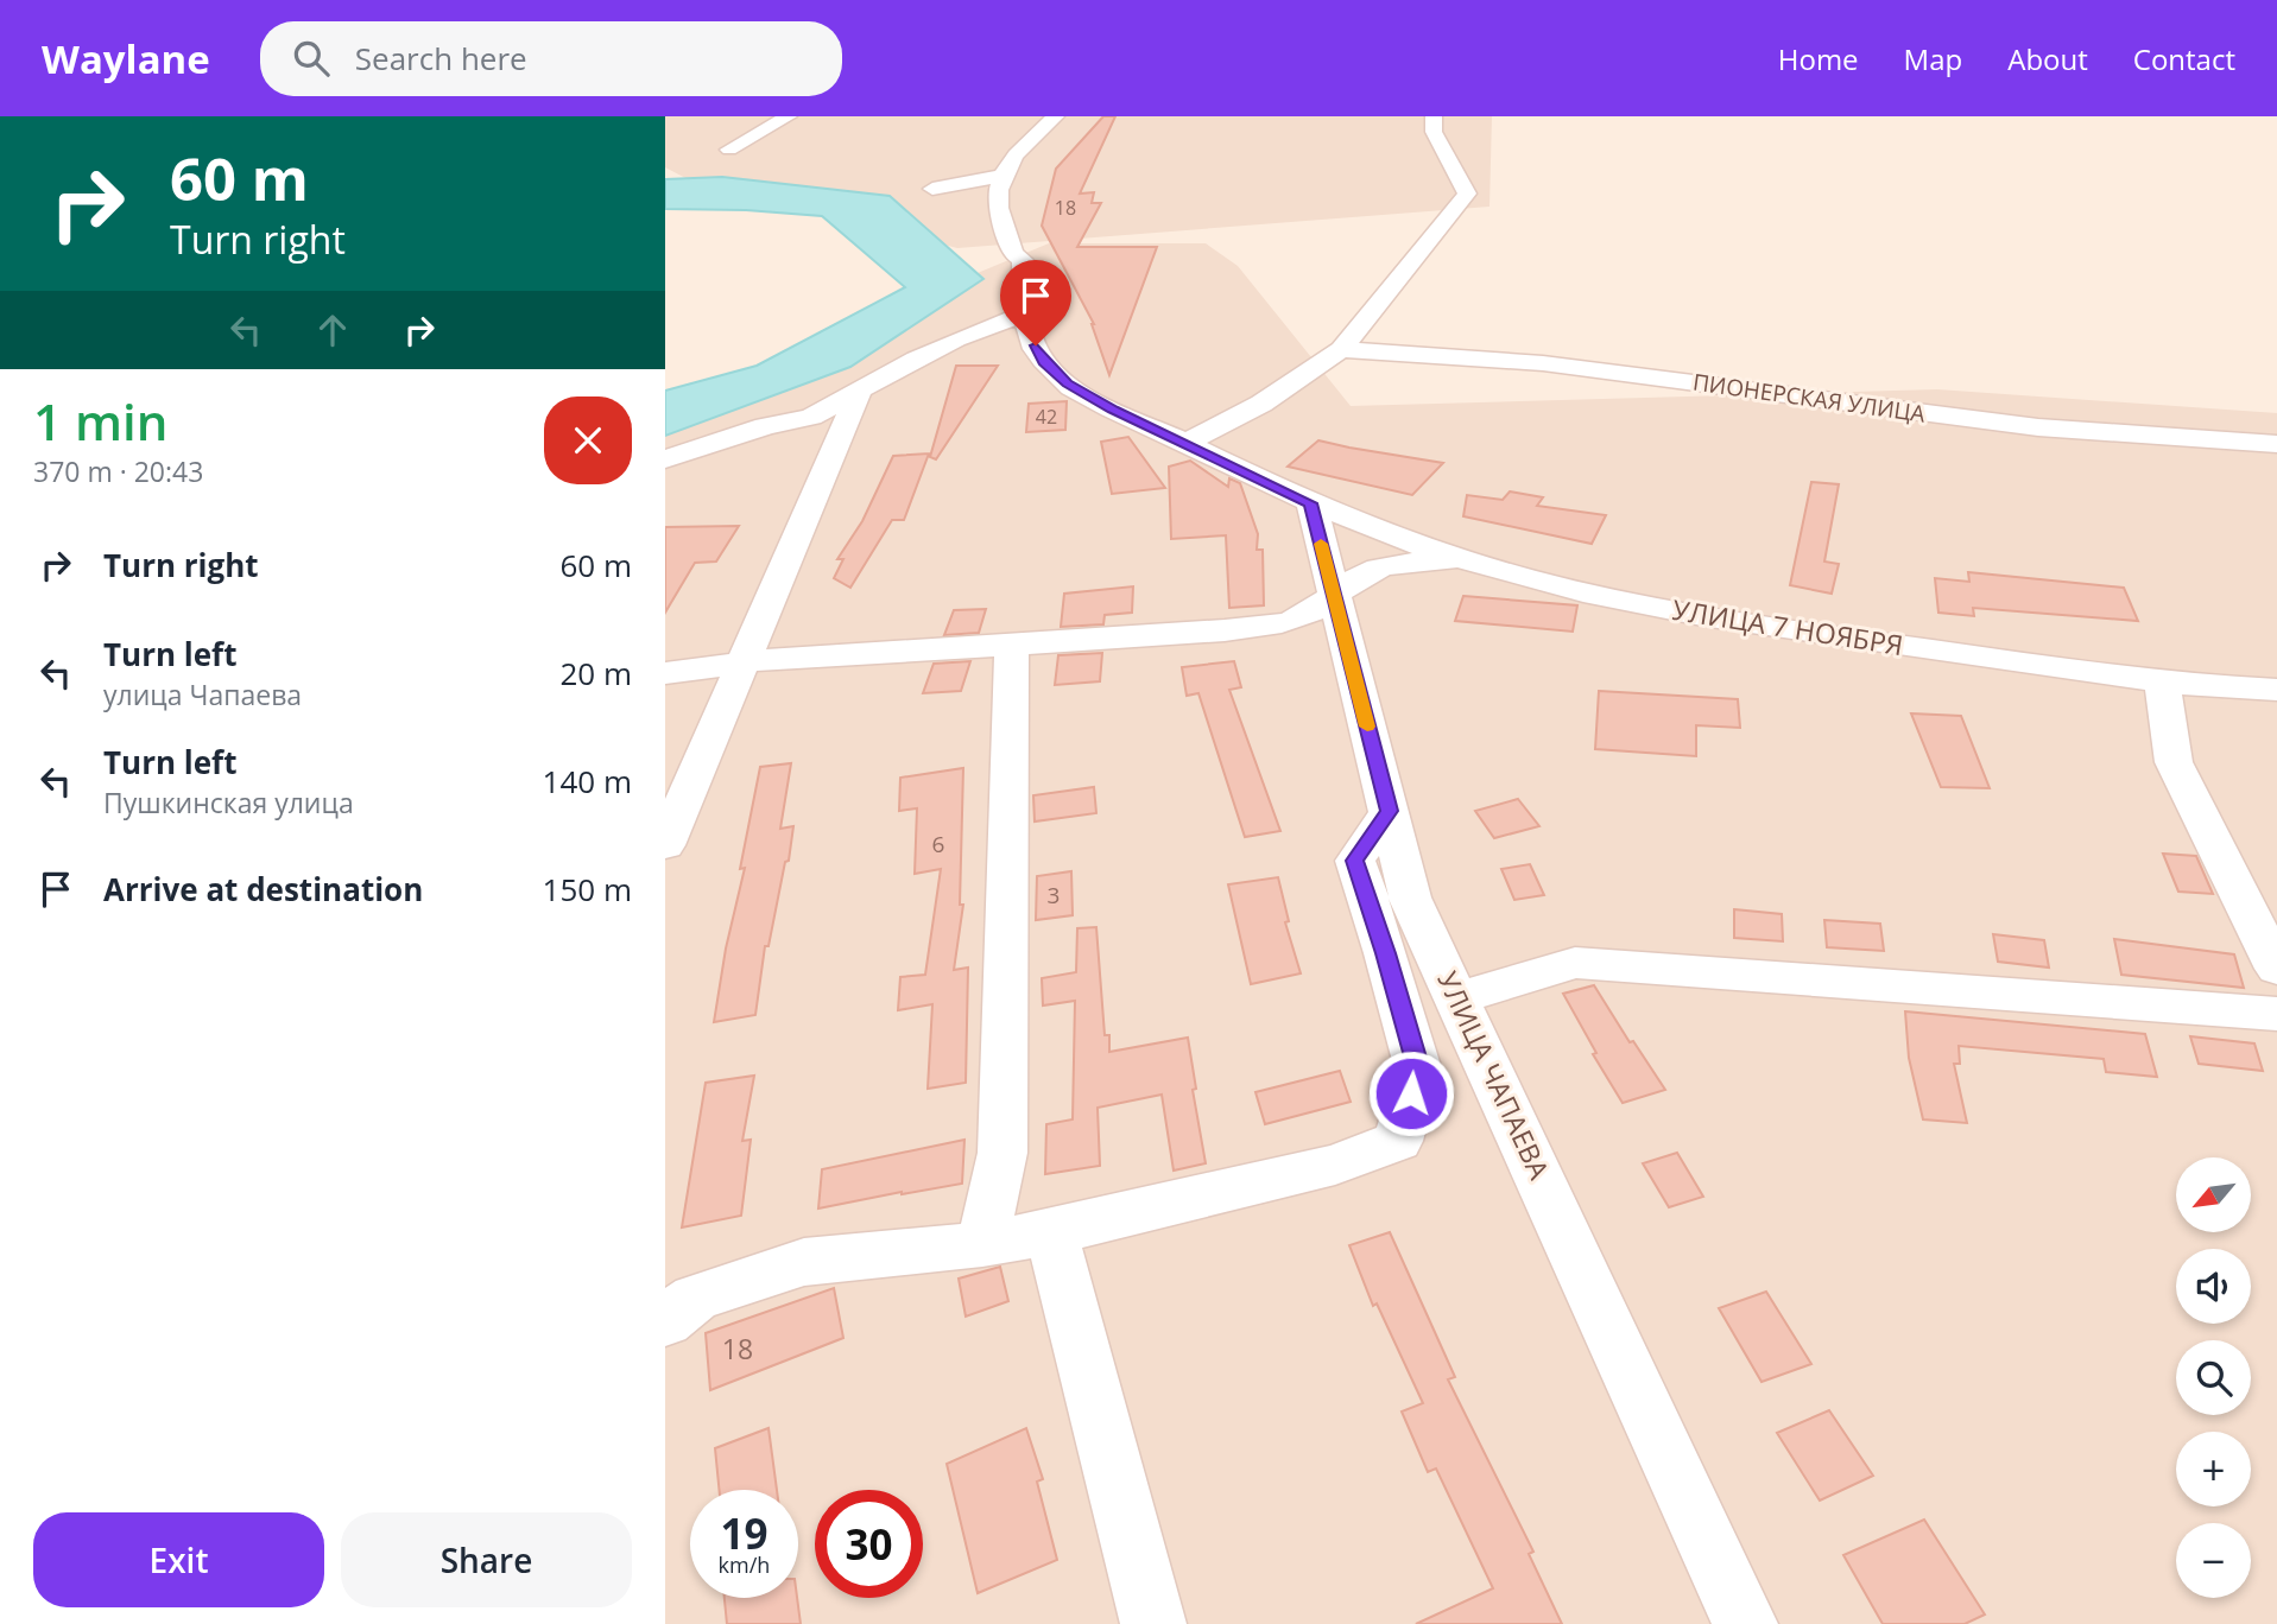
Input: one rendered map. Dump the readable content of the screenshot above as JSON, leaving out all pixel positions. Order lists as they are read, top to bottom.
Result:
{
  "streets": {
    "street": ["ПИОНЕРСКАЯ УЛИЦА", "УЛИЦА 7 НОЯБРЯ", "УЛИЦА ЧАПАЕВА"]
  },
  "crossings": [
    ["УЛИЦА 7 НОЯБРЯ", "УЛИЦА ЧАПАЕВА"]
  ],
  "house_numbers": [
    "18",
    "42",
    "6",
    "3",
    "18"
  ],
  "north": "bottom left",
  "page": {
    "header": "Waylane",
    "search": "Search here",
    "nav": [
      "Home",
      "Map",
      "About",
      "Contact"
    ],
    "turn": ["60 m", "Turn right"],
    "heading": ["1 min", "370 m · 20:43"],
    "list": [
      {
        "name": "Turn right",
        "value": "60 m"
      },
      {
        "name": "Turn left",
        "note": "улица Чапаева",
        "value": "20 m"
      },
      {
        "name": "Turn left",
        "note": "Пушкинская улица",
        "value": "140 m"
      },
      {
        "name": "Arrive at destination",
        "value": "150 m"
      }
    ],
    "map_buttons": ["+", "−"],
    "speed": "19 km/h",
    "limit": "30",
    "buttons": ["Exit", "Share"]
  }
}
